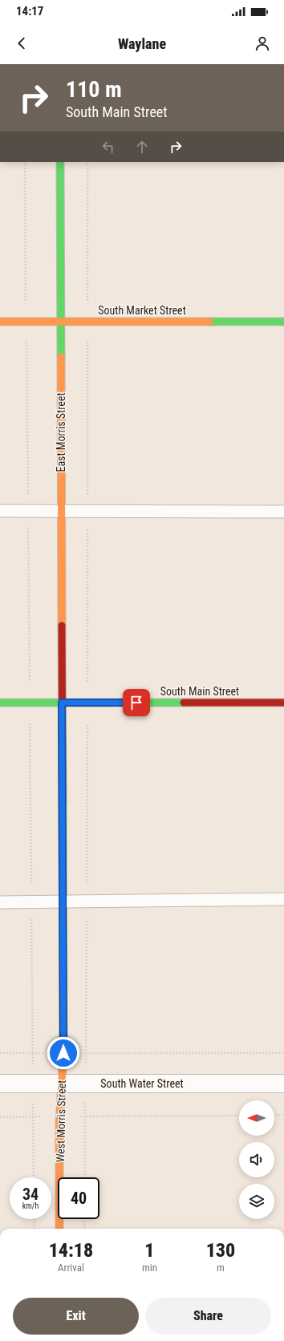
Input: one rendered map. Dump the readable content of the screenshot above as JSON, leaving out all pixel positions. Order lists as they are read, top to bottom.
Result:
{
  "streets": {
    "street": [
      "South Market Street",
      "East Morris Street",
      "South Main Street",
      "South Water Street",
      "West Morris Street"
    ]
  },
  "crossings": [
    ["South Market Street", "East Morris Street"],
    ["East Morris Street", "South Main Street"],
    ["East Morris Street", "West Morris Street"],
    ["South Main Street", "West Morris Street"],
    ["South Water Street", "West Morris Street"]
  ],
  "north": "left",
  "page": {
    "status": "14:17",
    "header": "Waylane",
    "turn": ["110 m", "South Main Street"],
    "speed": "34 km/h",
    "limit": "40",
    "eta": [
      "14:18",
      "Arrival",
      "1",
      "min",
      "130",
      "m"
    ],
    "buttons": ["Exit", "Share"]
  }
}
